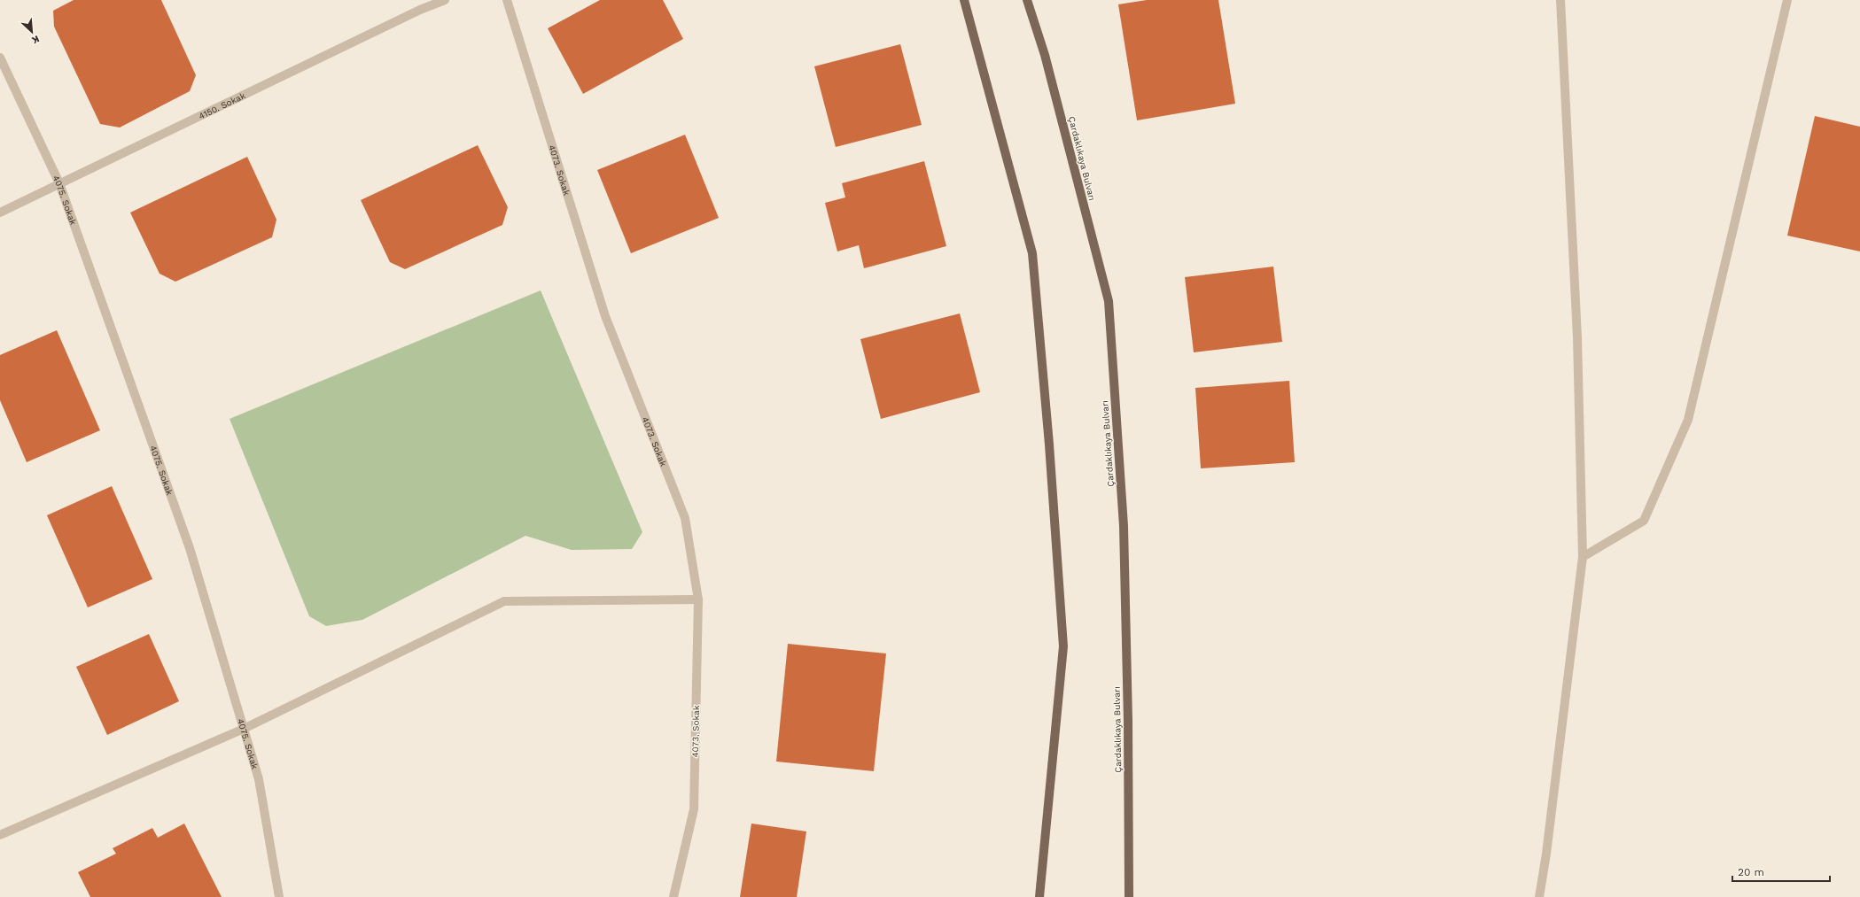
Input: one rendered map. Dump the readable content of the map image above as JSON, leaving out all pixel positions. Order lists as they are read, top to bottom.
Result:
{
  "streets": {
    "main road": ["Çardaklıkaya Bulvarı"],
    "street": ["4150. Sokak", "4073. Sokak", "4075. Sokak"]
  },
  "crossings": [
    ["4150. Sokak", "4075. Sokak"]
  ],
  "scale_bar": "20 m",
  "north": "bottom right"
}
